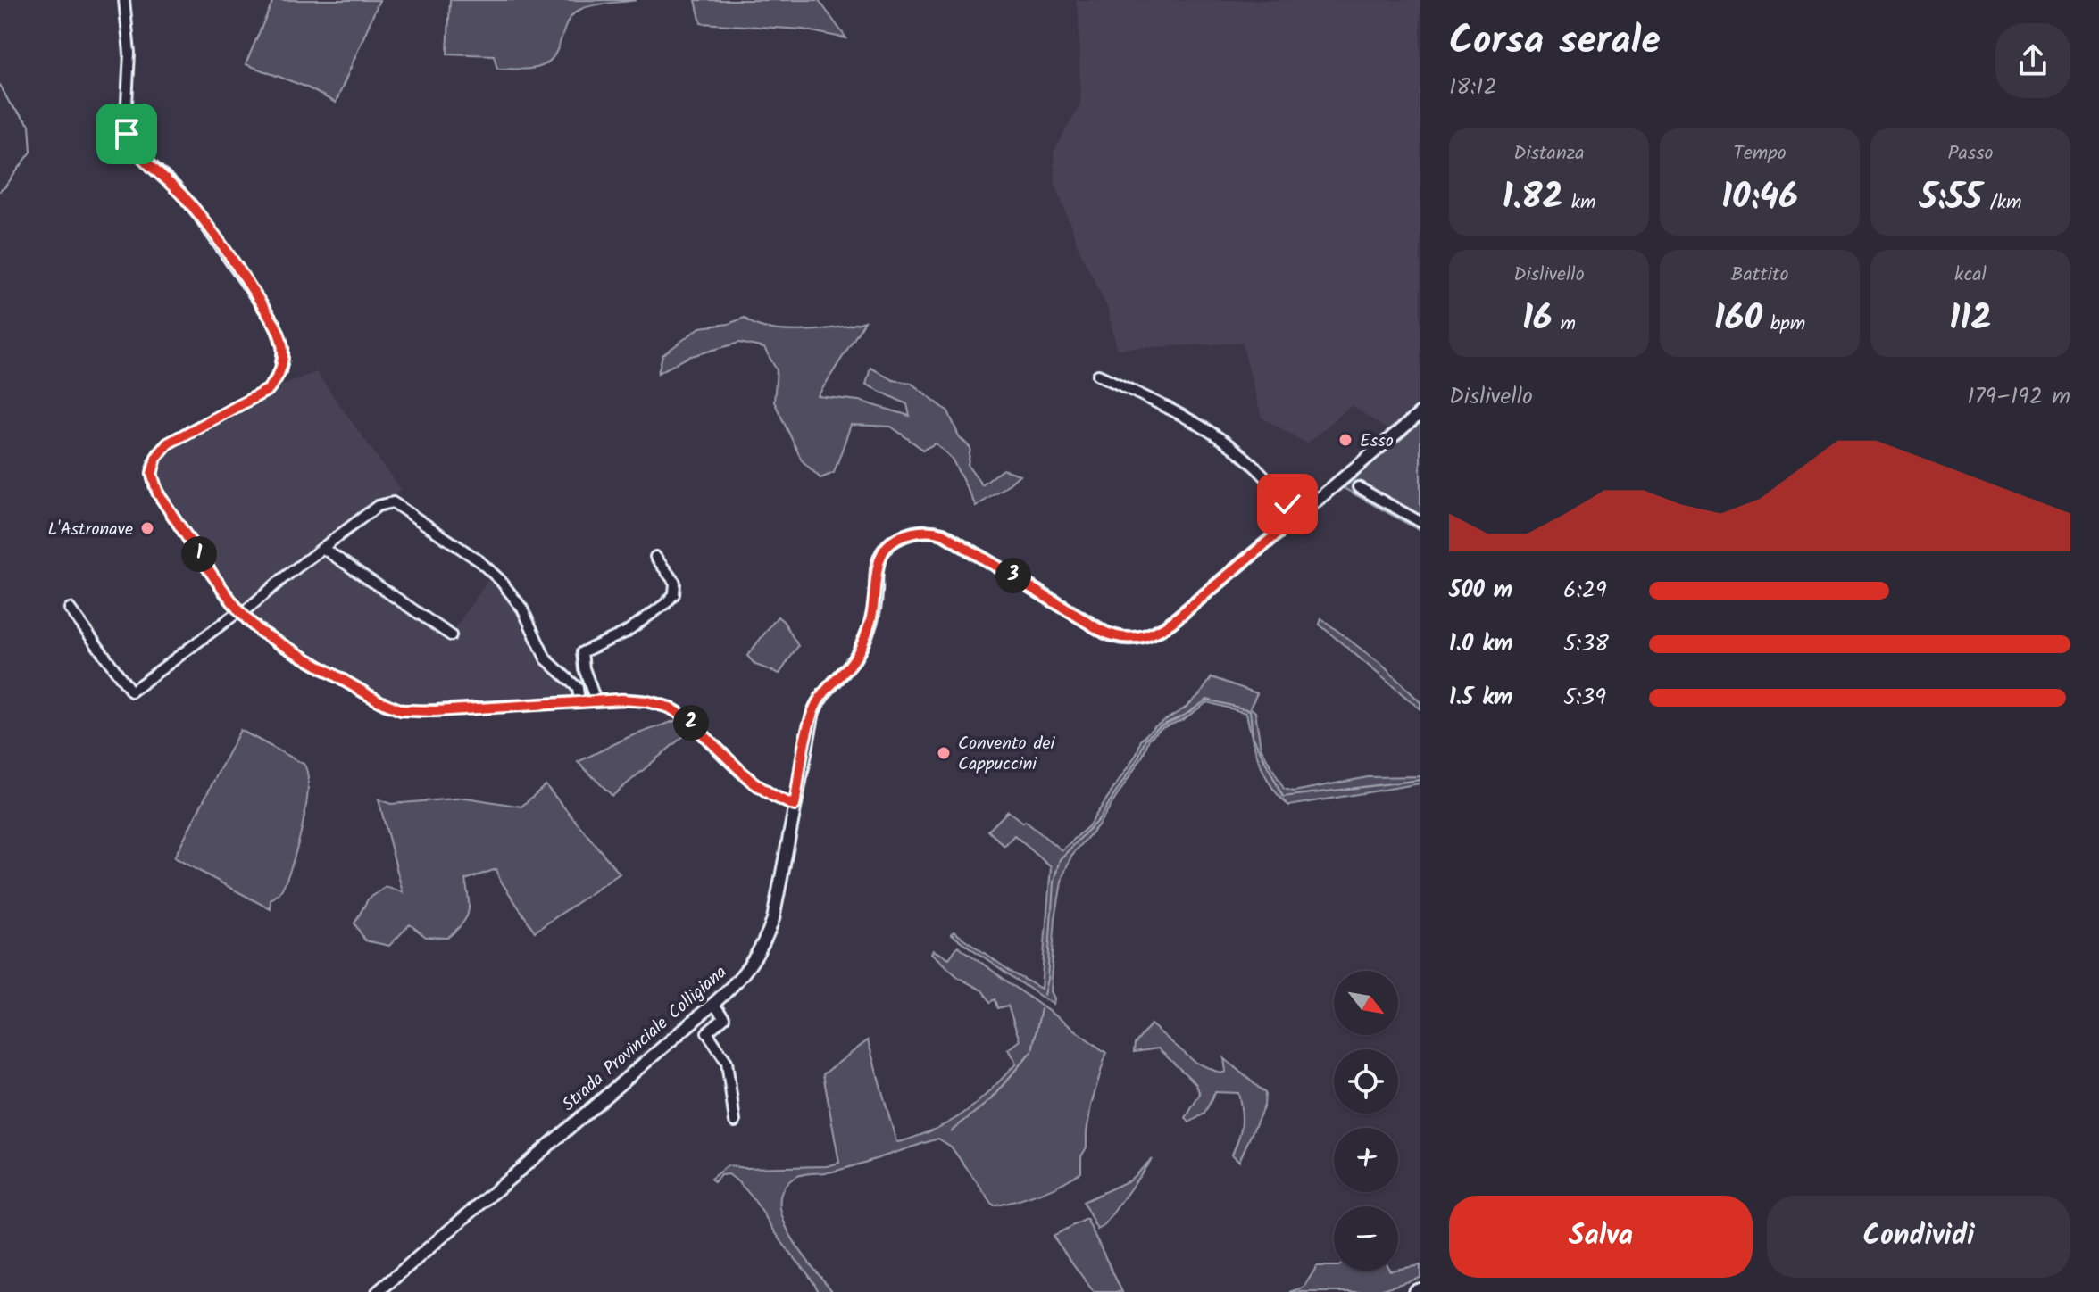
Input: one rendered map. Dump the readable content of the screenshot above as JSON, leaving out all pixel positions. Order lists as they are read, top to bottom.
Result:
{
  "streets": {
    "main road": ["Strada Provinciale Colligiana"]
  },
  "places": ["Esso", "L'Astronave", "Convento dei Cappuccini"],
  "north": "bottom right",
  "page": {
    "heading": ["Corsa serale", "18:12"],
    "stats": [
      ["Distanza", "1.82 km"],
      ["Tempo", "10:46"],
      ["Passo", "5:55 /km"],
      ["Dislivello", "16 m"],
      ["Battito", "160 bpm"],
      ["kcal", "112"]
    ],
    "chart": ["Dislivello", "179–192 m"],
    "pins": ["1", "3", "2"],
    "list": [
      {
        "name": "500 m",
        "note": "6:29"
      },
      {
        "name": "1.0 km",
        "note": "5:38"
      },
      {
        "name": "1.5 km",
        "note": "5:39"
      }
    ],
    "map_buttons": ["+", "−"],
    "buttons": ["Salva", "Condividi"]
  }
}
